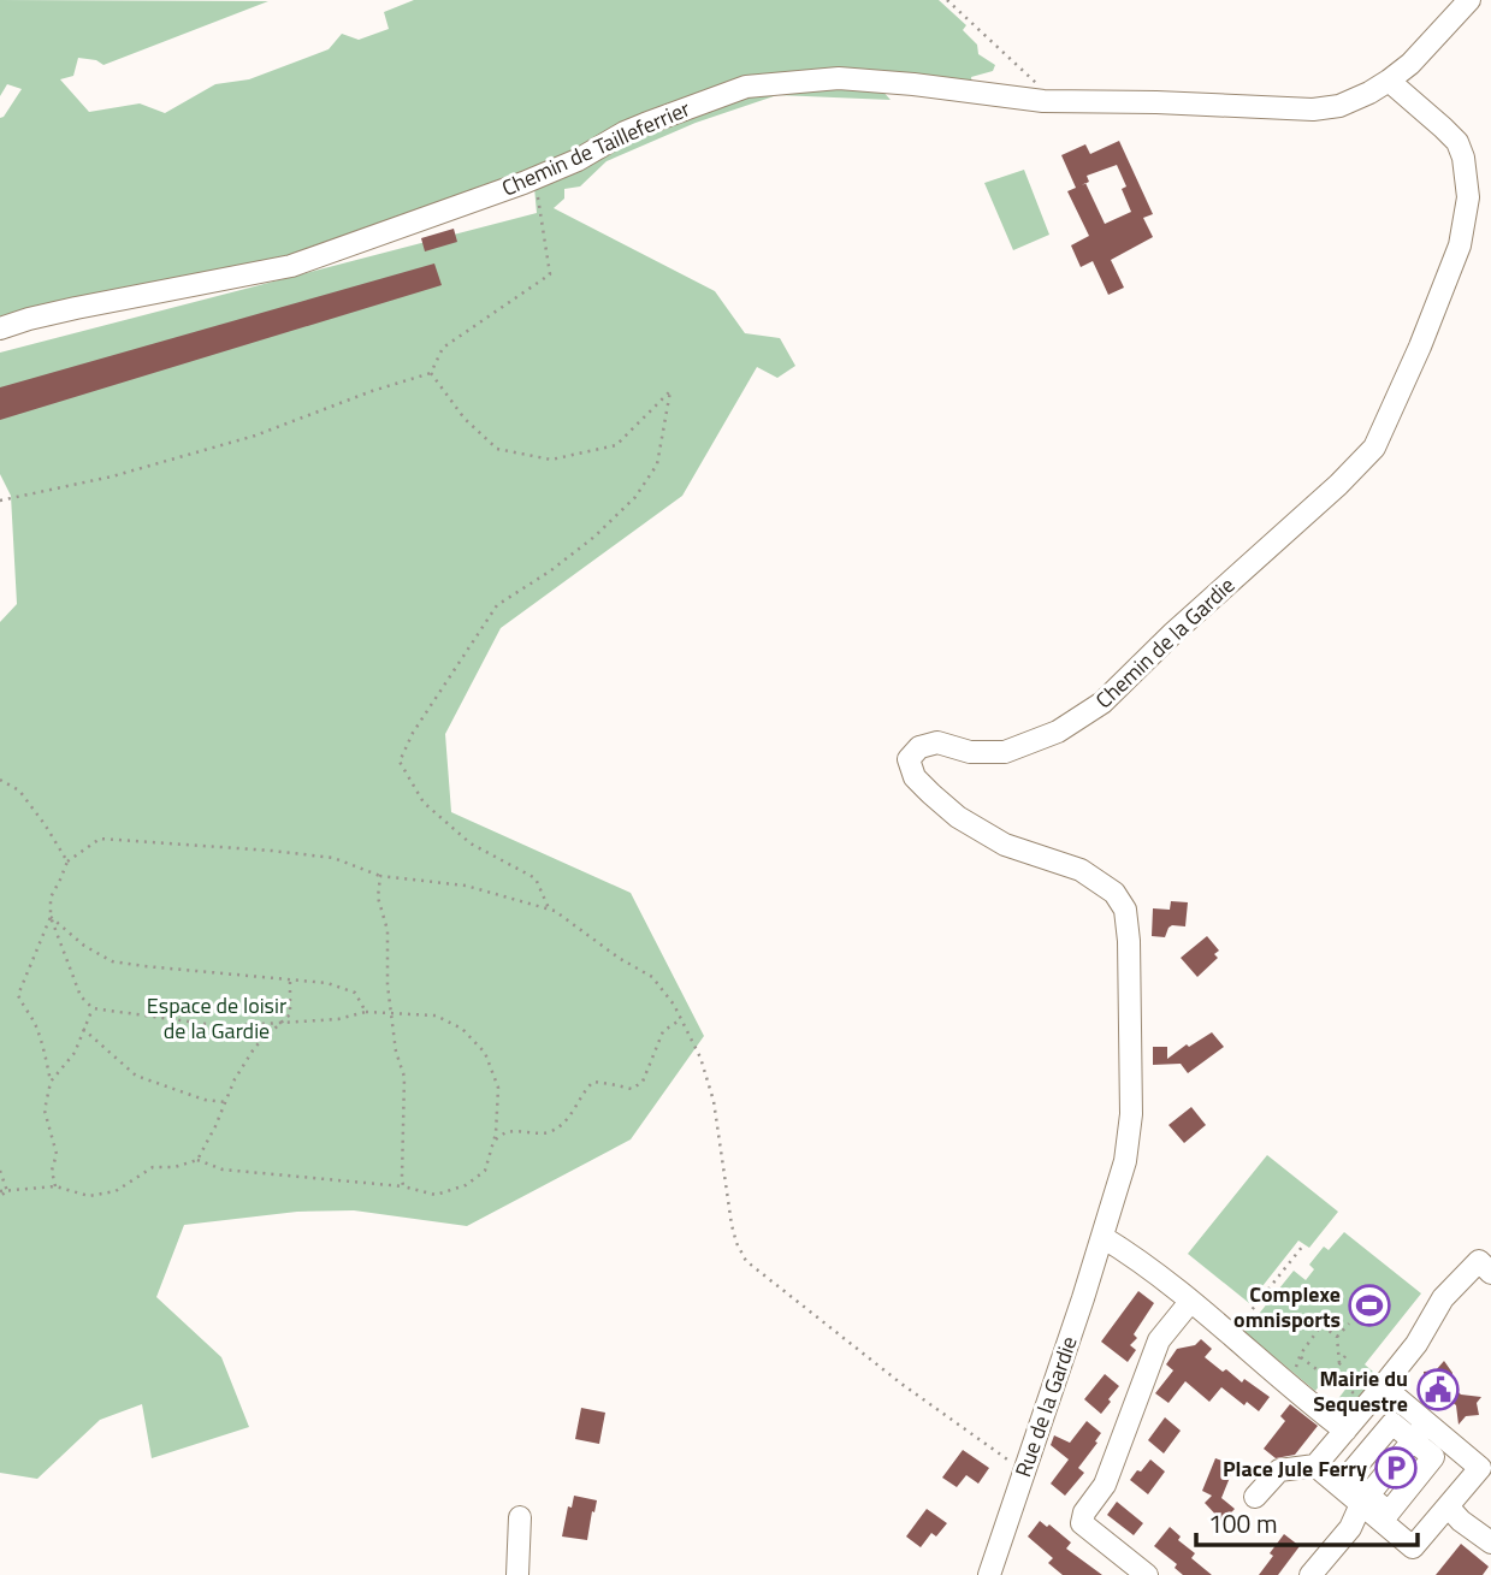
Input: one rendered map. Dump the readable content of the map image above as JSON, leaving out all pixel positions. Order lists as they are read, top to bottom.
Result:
{
  "streets": {
    "street": ["Chemin de Tailleferrier", "Chemin de la Gardie", "Rue de la Gardie"]
  },
  "crossings": [
    ["Chemin de Tailleferrier", "Chemin de la Gardie"],
    ["Chemin de la Gardie", "Rue de la Gardie"]
  ],
  "parks": ["Espace de loisir de la Gardie"],
  "places": {
    "sports": ["Complexe omnisports"],
    "public building": ["Mairie du Sequestre"],
    "parking": ["Place Jule Ferry"]
  },
  "scale_bar": "100 m"
}
